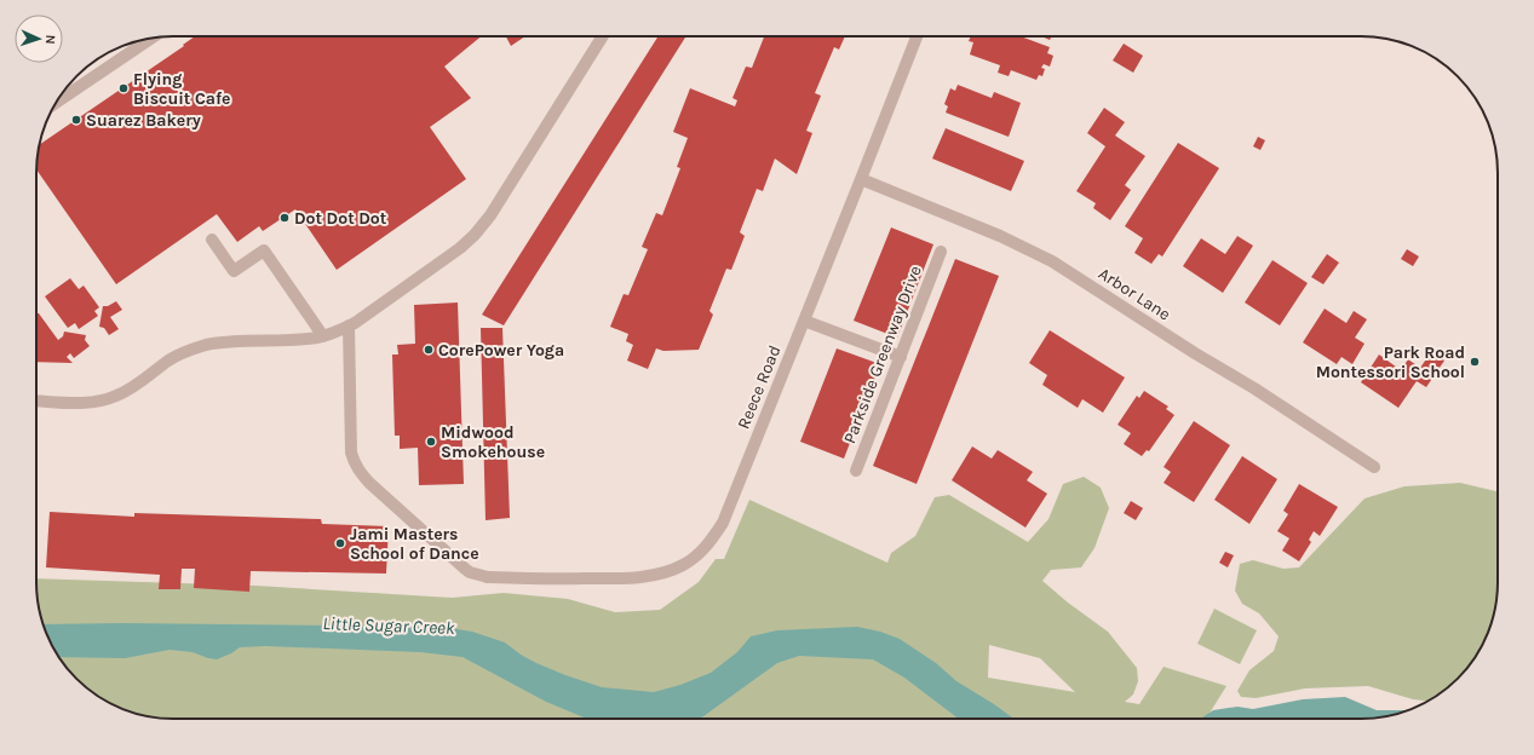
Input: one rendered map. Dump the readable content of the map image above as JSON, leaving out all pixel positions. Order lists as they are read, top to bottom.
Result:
{
  "streets": {
    "street": ["Arbor Lane", "Parkside Greenway Drive", "Reece Road"]
  },
  "crossings": [
    ["Arbor Lane", "Reece Road"]
  ],
  "water": ["Little Sugar Creek"],
  "places": [
    "Flying Biscuit Cafe",
    "Suarez Bakery",
    "Dot Dot Dot",
    "CorePower Yoga",
    "Park Road Montessori School",
    "Midwood Smokehouse",
    "Jami Masters School of Dance"
  ],
  "north": "right"
}
